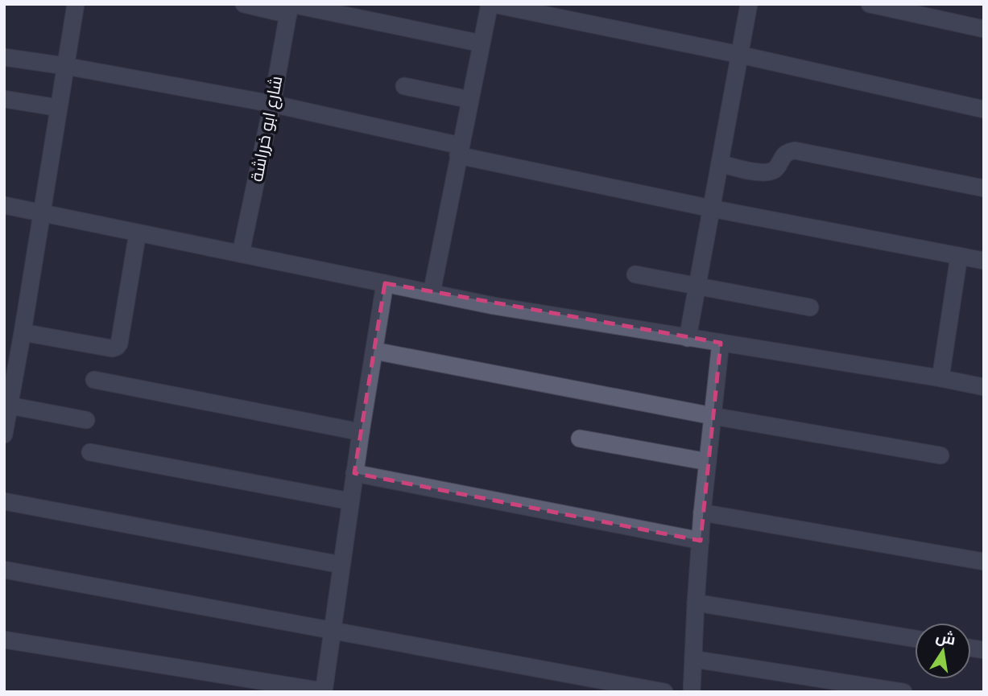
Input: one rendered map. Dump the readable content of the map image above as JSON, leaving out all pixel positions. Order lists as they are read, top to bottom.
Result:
{
  "streets": {
    "street": ["شارع ابو خرراشة"]
  },
  "north": "top"
}
